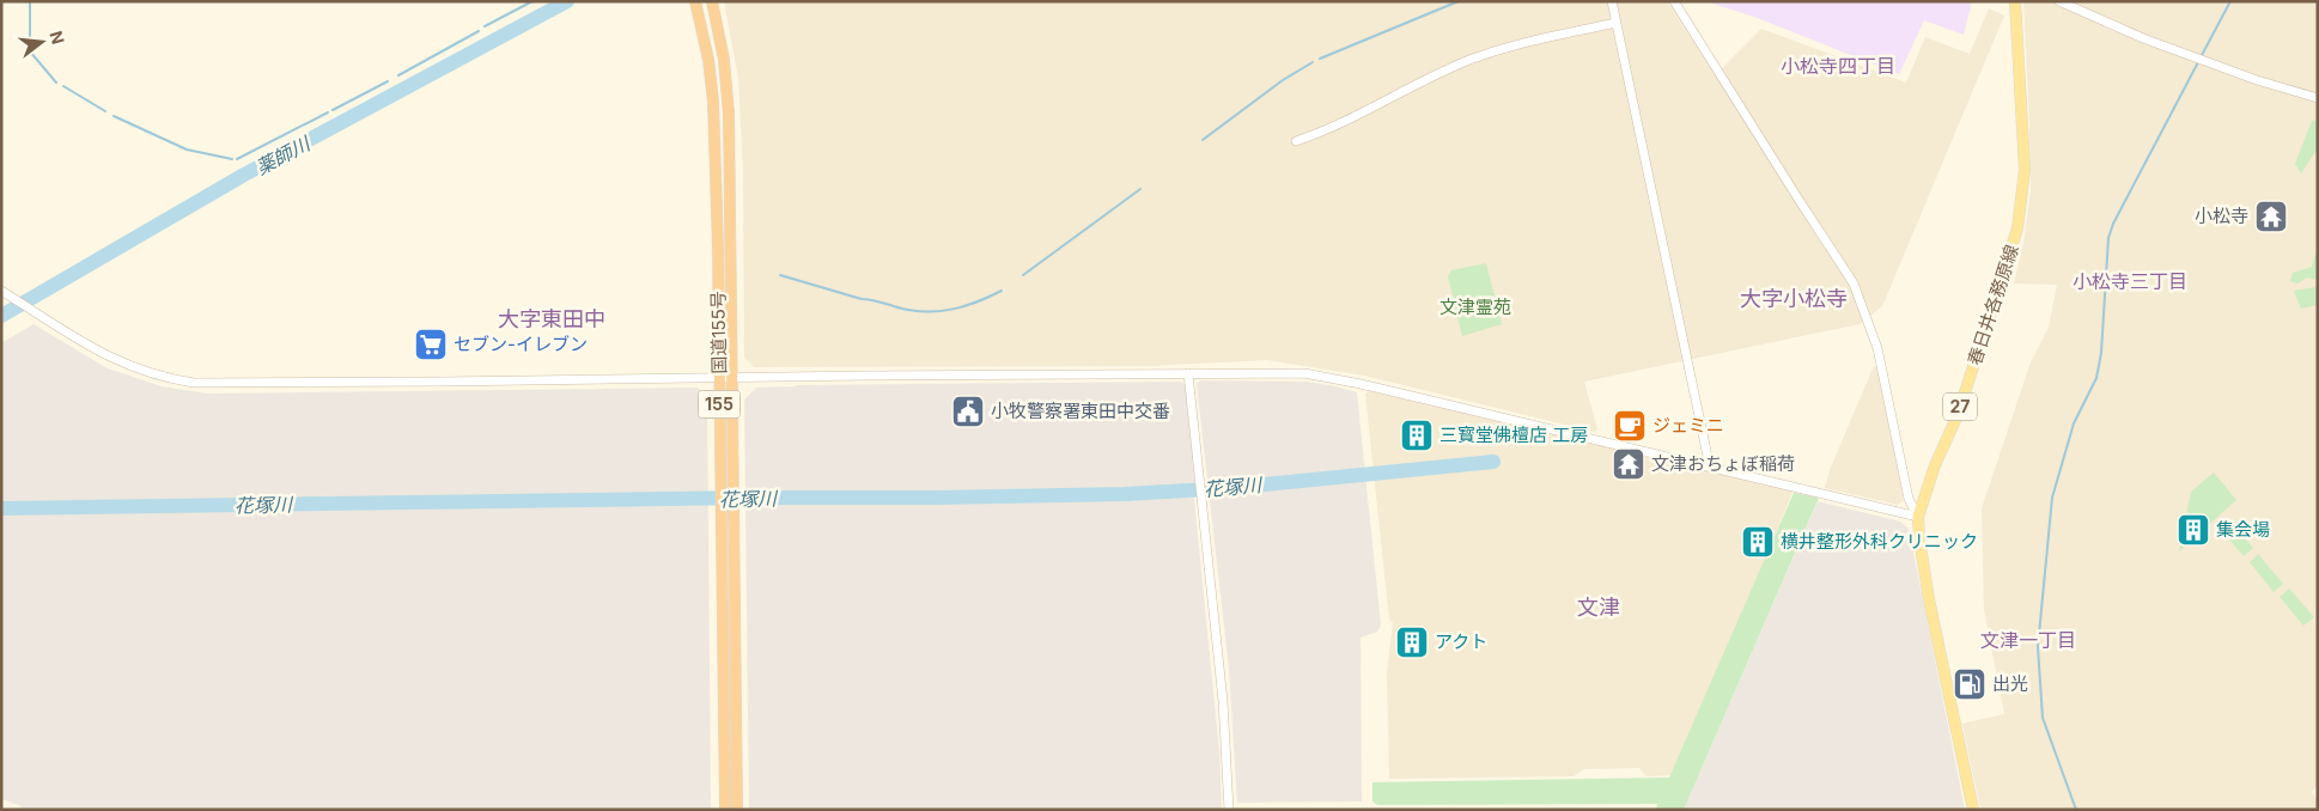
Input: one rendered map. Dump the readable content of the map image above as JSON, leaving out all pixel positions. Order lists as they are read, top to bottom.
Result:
{
  "streets": {
    "highway": ["国道155号", "155"],
    "main road": ["春日井各務原線", "27"]
  },
  "districts": [
    "小松寺四丁目",
    "小松寺三丁目",
    "大字小松寺",
    "大字東田中",
    "文津",
    "文津一丁目"
  ],
  "water": ["薬師川", "花塚川"],
  "parks": ["文津霊苑"],
  "places": {
    "temple": ["小松寺", "文津おちょぼ稲荷"],
    "supermarket": ["セブン-イレブン"],
    "public building": ["小牧警察署東田中交番"],
    "cafe": ["ジェミニ"],
    "building": [
      "三寳堂佛檀店 工房",
      "集会場",
      "横井整形外科クリニック",
      "アクト"
    ],
    "fuel station": ["出光"]
  },
  "north": "right"
}
